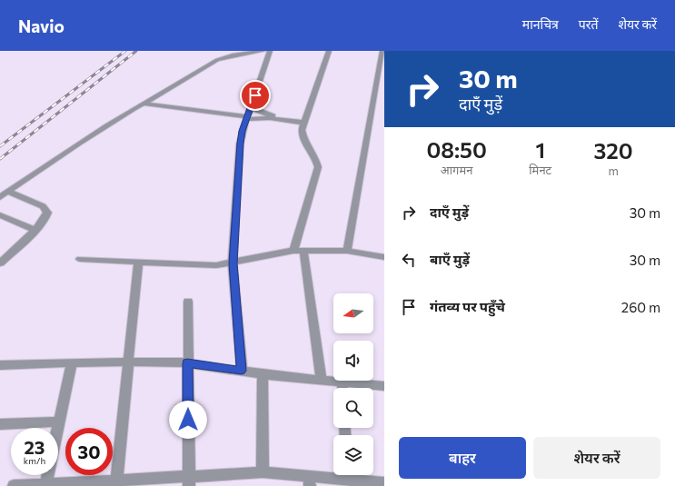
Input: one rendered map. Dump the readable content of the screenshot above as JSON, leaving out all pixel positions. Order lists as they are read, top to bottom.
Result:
{
  "north": "left",
  "page": {
    "header": "Navio",
    "nav": ["मानचित्र", "परतें", "शेयर करें"],
    "turn": ["30 m", "दाएँ मुड़ें"],
    "eta": [
      "08:50",
      "आगमन",
      "1",
      "मिनट",
      "320",
      "m"
    ],
    "list": [
      {
        "name": "दाएँ मुड़ें",
        "value": "30 m"
      },
      {
        "name": "बाएँ मुड़ें",
        "value": "30 m"
      },
      {
        "name": "गंतव्य पर पहुँचे",
        "value": "260 m"
      }
    ],
    "speed": "23 km/h",
    "limit": "30",
    "buttons": ["बाहर", "शेयर करें"]
  }
}
